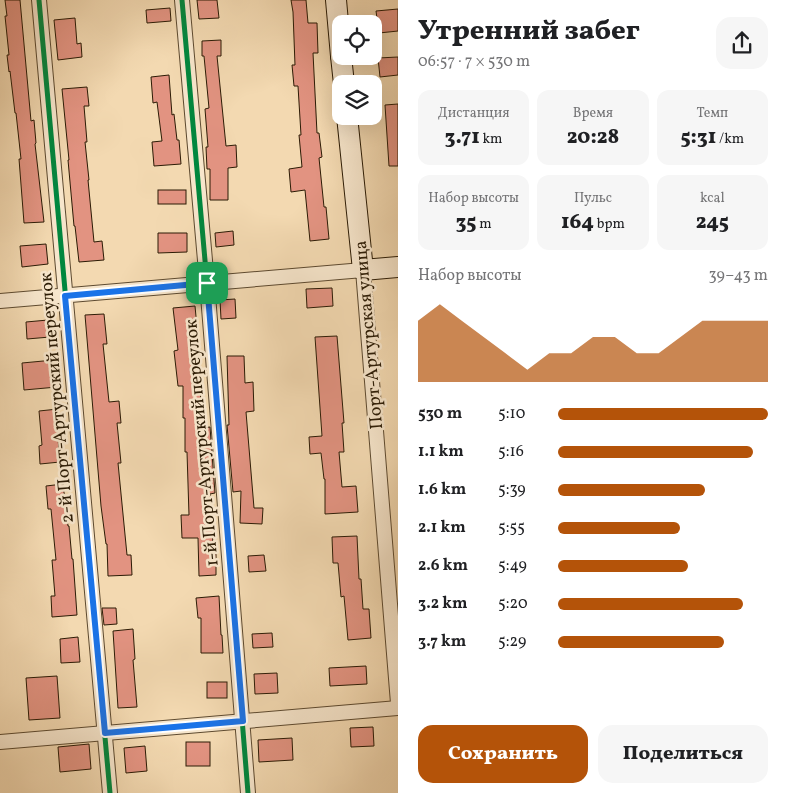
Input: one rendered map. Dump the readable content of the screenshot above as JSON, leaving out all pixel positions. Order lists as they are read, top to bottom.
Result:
{
  "streets": {
    "street": ["Порт-Артурская улица", "2-й Порт-Артурский переулок", "1-й Порт-Артурский переулок"]
  },
  "page": {
    "heading": ["Утренний забег", "06:57 · 7 × 530 m"],
    "stats": [
      ["Дистанция", "3.71 km"],
      ["Время", "20:28"],
      ["Темп", "5:31 /km"],
      ["Набор высоты", "35 m"],
      ["Пульс", "164 bpm"],
      ["kcal", "245"]
    ],
    "chart": ["Набор высоты", "39–43 m"],
    "list": [
      {
        "name": "530 m",
        "note": "5:10"
      },
      {
        "name": "1.1 km",
        "note": "5:16"
      },
      {
        "name": "1.6 km",
        "note": "5:39"
      },
      {
        "name": "2.1 km",
        "note": "5:55"
      },
      {
        "name": "2.6 km",
        "note": "5:49"
      },
      {
        "name": "3.2 km",
        "note": "5:20"
      },
      {
        "name": "3.7 km",
        "note": "5:29"
      }
    ],
    "buttons": ["Сохранить", "Поделиться"]
  }
}
